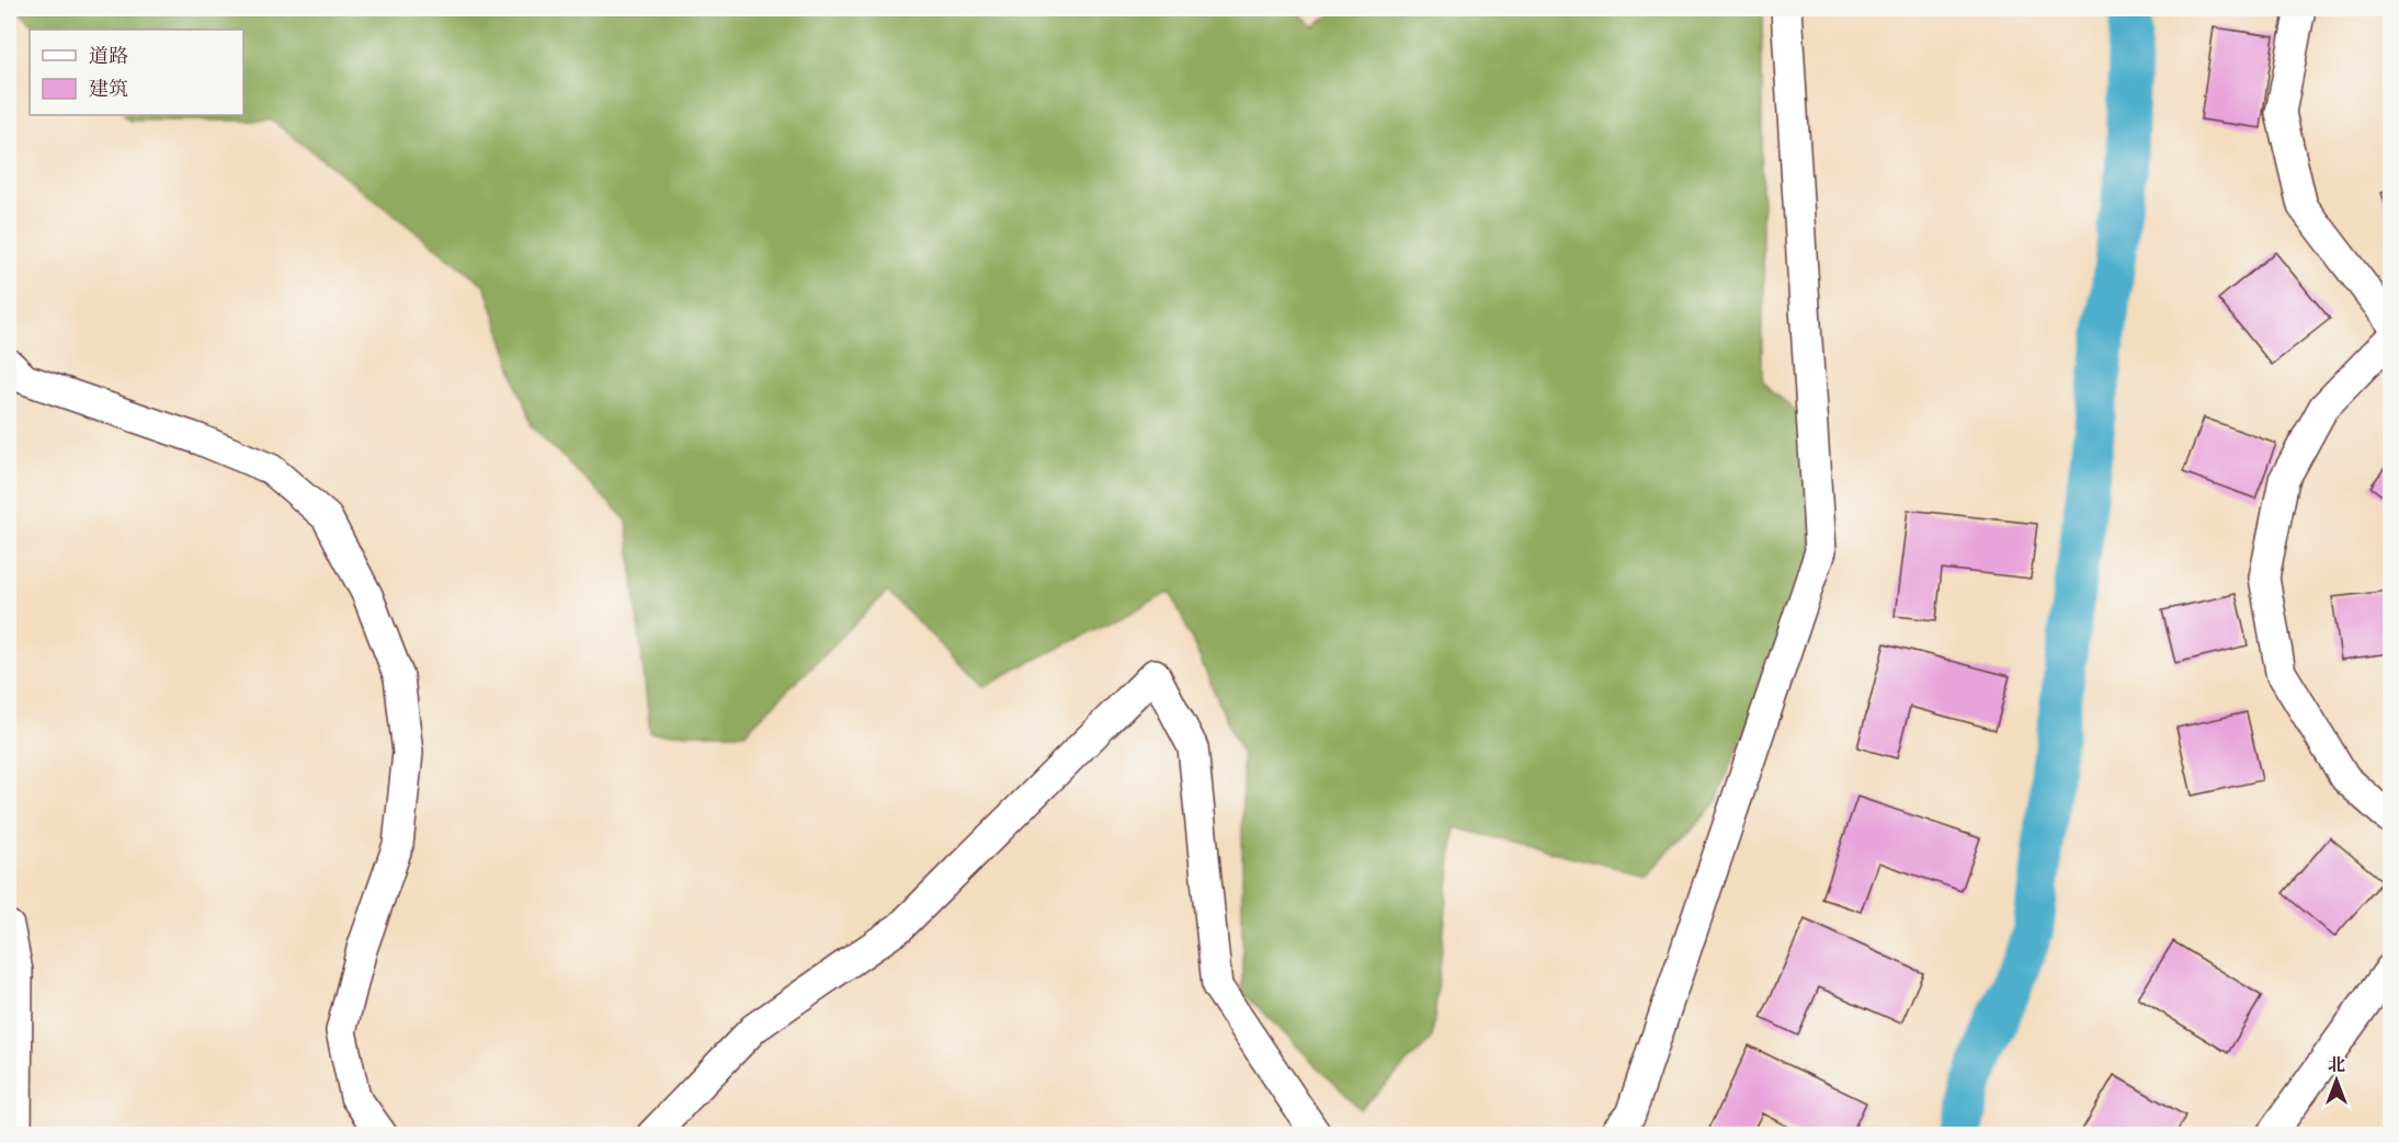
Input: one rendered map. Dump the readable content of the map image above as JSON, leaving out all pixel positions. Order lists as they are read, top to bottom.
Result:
{
  "legend": ["道路", "建筑"],
  "north": "top"
}
